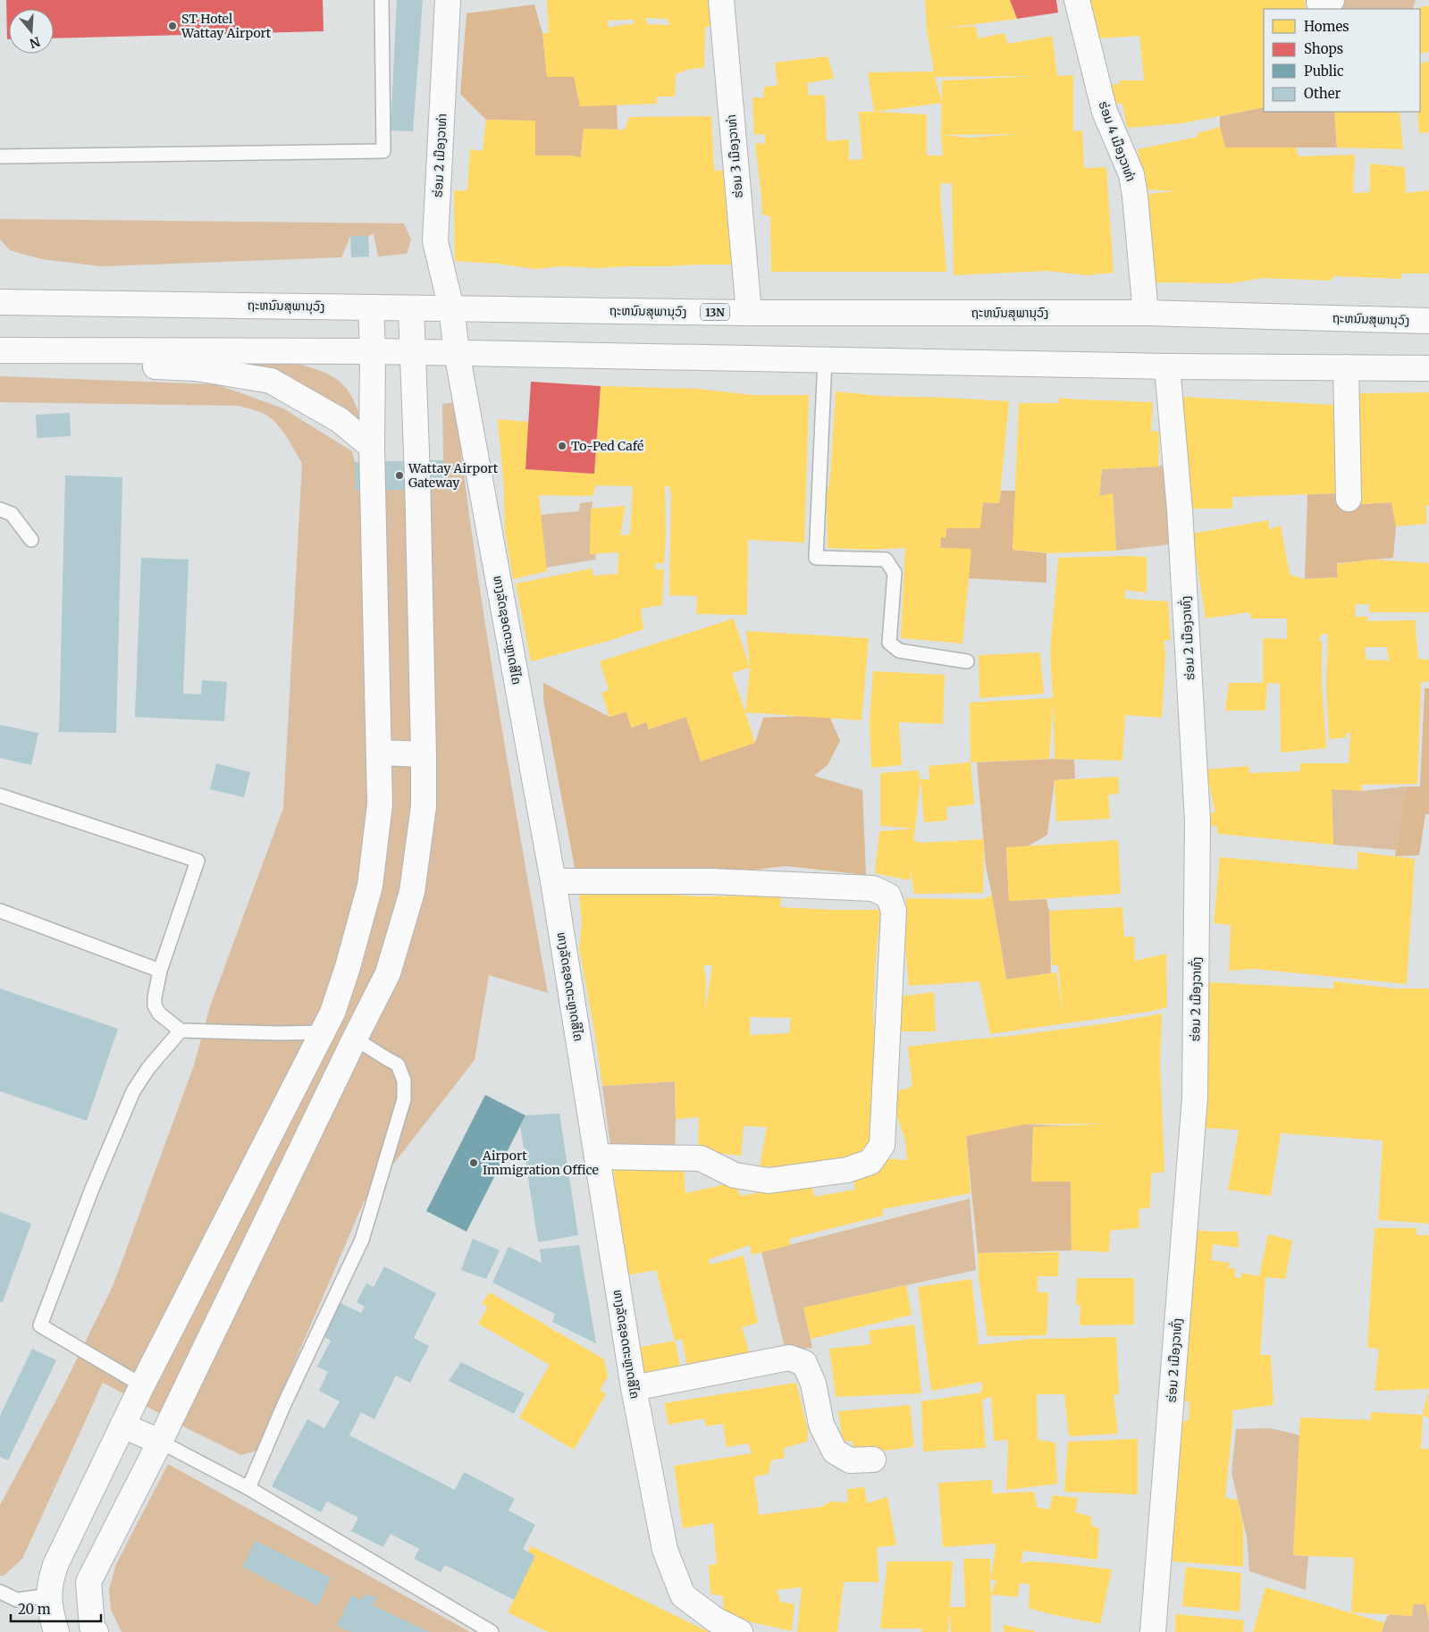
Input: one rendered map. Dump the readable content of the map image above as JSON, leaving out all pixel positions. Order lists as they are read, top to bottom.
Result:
{
  "streets": {
    "main road": [
      "ຮ່ອມ 4 ເມືອງວາທ່າ",
      "ຮ່ອມ 2 ເມືອງວາທ່າ",
      "ຮ່ອມ 3 ເມືອງວາທ່າ",
      "ຖະຫນົນສຸພານຸວົງ",
      "13N",
      "ທາງລັດຊອດຕະຫຼາດສີໄຄ",
      "ຮ່ອມ 2 ເມືອງວາທົ່ງ"
    ]
  },
  "crossings": [
    ["ຮ່ອມ 4 ເມືອງວາທ່າ", "ຖະຫນົນສຸພານຸວົງ"],
    ["ຮ່ອມ 2 ເມືອງວາທ່າ", "ຖະຫນົນສຸພານຸວົງ"],
    ["ຮ່ອມ 2 ເມືອງວາທ່າ", "ທາງລັດຊອດຕະຫຼາດສີໄຄ"],
    ["ຮ່ອມ 3 ເມືອງວາທ່າ", "ຖະຫນົນສຸພານຸວົງ"],
    ["ຖະຫນົນສຸພານຸວົງ", "ທາງລັດຊອດຕະຫຼາດສີໄຄ"]
  ],
  "places": [
    "ST Hotel Wattay Airport",
    "To-Ped Café",
    "Wattay Airport Gateway",
    "Airport Immigration Office"
  ],
  "legend": [
    "Homes",
    "Shops",
    "Public",
    "Other"
  ],
  "scale_bar": "20 m",
  "north": "bottom"
}
